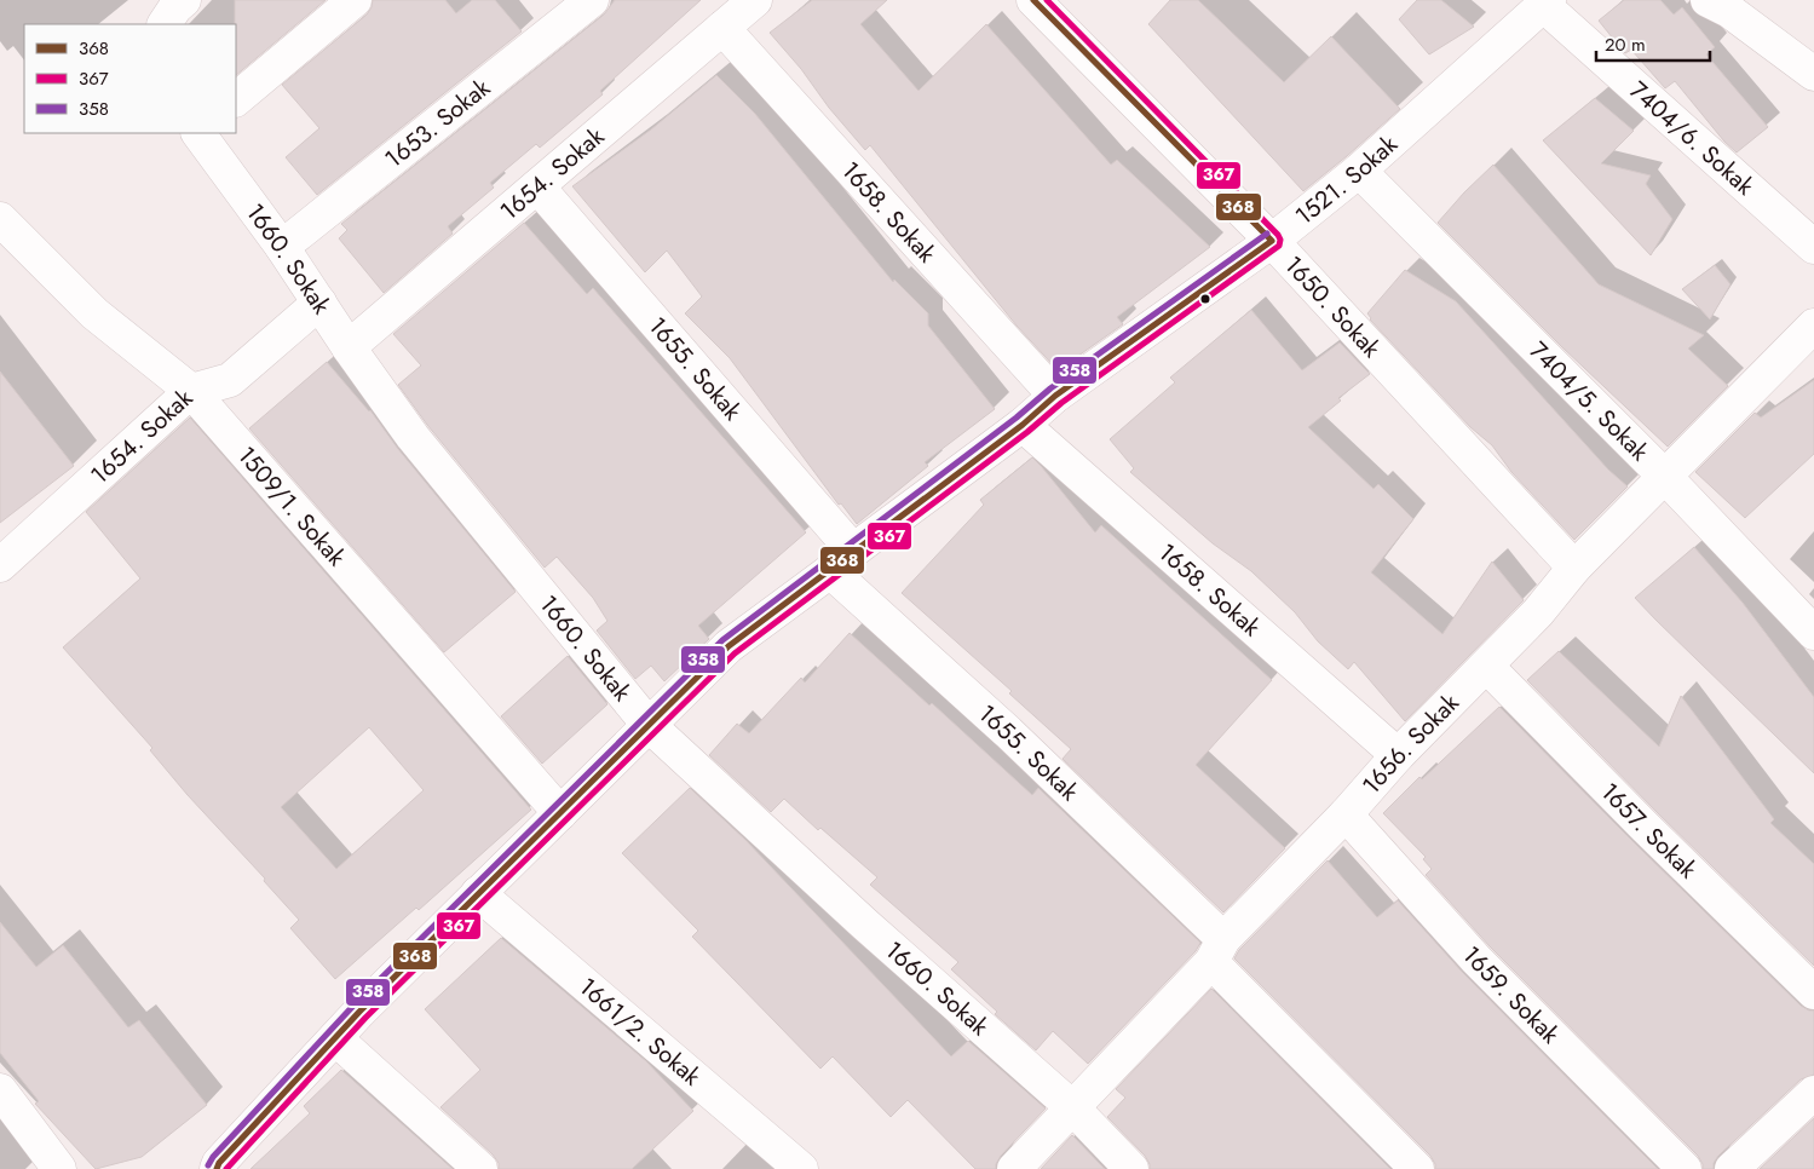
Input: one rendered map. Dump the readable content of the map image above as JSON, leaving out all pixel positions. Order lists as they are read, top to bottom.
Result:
{
  "streets": {
    "street": [
      "1653. Sokak",
      "7404/6. Sokak",
      "1654. Sokak",
      "1521. Sokak",
      "1658. Sokak",
      "1660. Sokak",
      "1650. Sokak",
      "1655. Sokak",
      "7404/5. Sokak",
      "1509/1. Sokak",
      "1656. Sokak",
      "1657. Sokak",
      "1659. Sokak",
      "1661/2. Sokak"
    ]
  },
  "crossings": [
    ["1653. Sokak", "1660. Sokak"],
    ["7404/6. Sokak", "1521. Sokak"],
    ["1654. Sokak", "1658. Sokak"],
    ["1654. Sokak", "1660. Sokak"],
    ["1654. Sokak", "1655. Sokak"],
    ["1654. Sokak", "1509/1. Sokak"],
    ["1521. Sokak", "1658. Sokak"],
    ["1521. Sokak", "1660. Sokak"],
    ["1521. Sokak", "1650. Sokak"],
    ["1521. Sokak", "1655. Sokak"],
    ["1521. Sokak", "7404/5. Sokak"],
    ["1521. Sokak", "1509/1. Sokak"],
    ["1521. Sokak", "1661/2. Sokak"],
    ["1658. Sokak", "1656. Sokak"],
    ["1660. Sokak", "1656. Sokak"],
    ["1650. Sokak", "1656. Sokak"],
    ["1655. Sokak", "1656. Sokak"],
    ["7404/5. Sokak", "1656. Sokak"],
    ["1656. Sokak", "1657. Sokak"],
    ["1656. Sokak", "1659. Sokak"]
  ],
  "lines": ["transit line 368", "transit line 367", "transit line 358"],
  "legend": ["368", "367", "358"],
  "scale_bar": "20 m"
}
